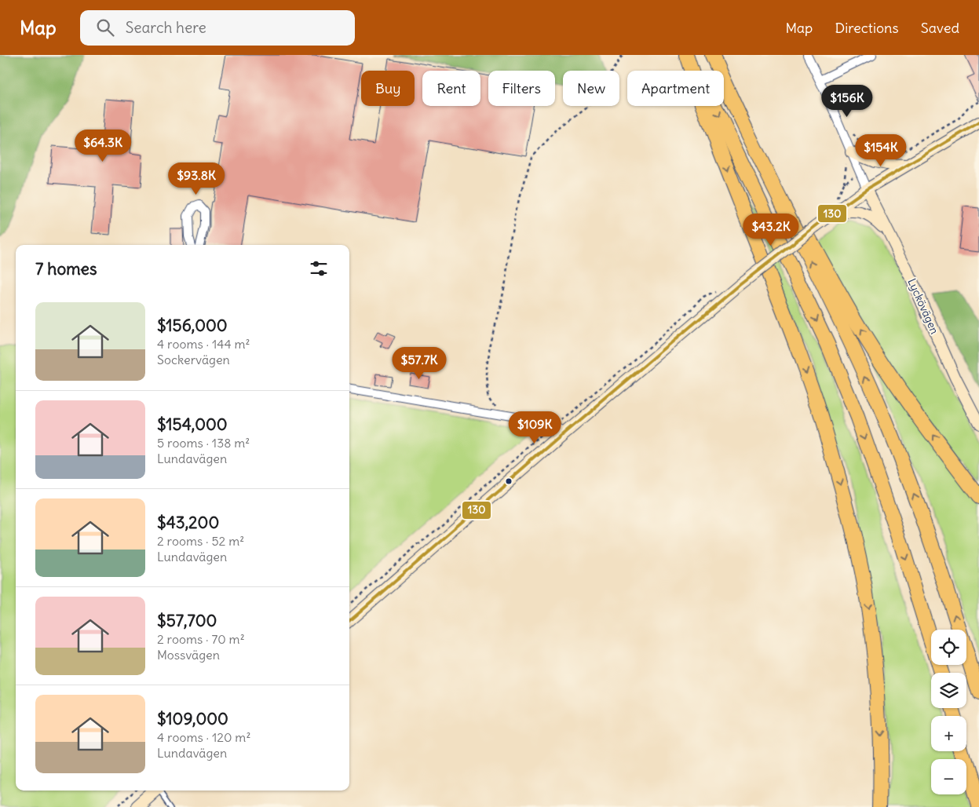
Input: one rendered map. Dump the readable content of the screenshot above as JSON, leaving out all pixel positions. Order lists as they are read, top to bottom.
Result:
{
  "streets": {
    "main road": ["Lyckövägen"]
  },
  "lines": ["transit line 130"],
  "page": {
    "header": "Map",
    "search": "Search here",
    "nav": ["Map", "Directions", "Saved"],
    "chip": [
      "Buy",
      "Rent",
      "Filters",
      "New",
      "Apartment"
    ],
    "price": [
      "$156K",
      "$64.3K",
      "$154K",
      "$93.8K",
      "$43.2K",
      "$57.7K",
      "$109K"
    ],
    "heading": "7 homes",
    "list": [
      {
        "name": "$156,000",
        "note": "4 rooms · 144 m² · Sockervägen"
      },
      {
        "name": "$154,000",
        "note": "5 rooms · 138 m² · Lundavägen"
      },
      {
        "name": "$43,200",
        "note": "2 rooms · 52 m² · Lundavägen"
      },
      {
        "name": "$57,700",
        "note": "2 rooms · 70 m² · Mossvägen"
      },
      {
        "name": "$109,000",
        "note": "4 rooms · 120 m² · Lundavägen"
      }
    ],
    "map_buttons": ["+", "−"]
  }
}
